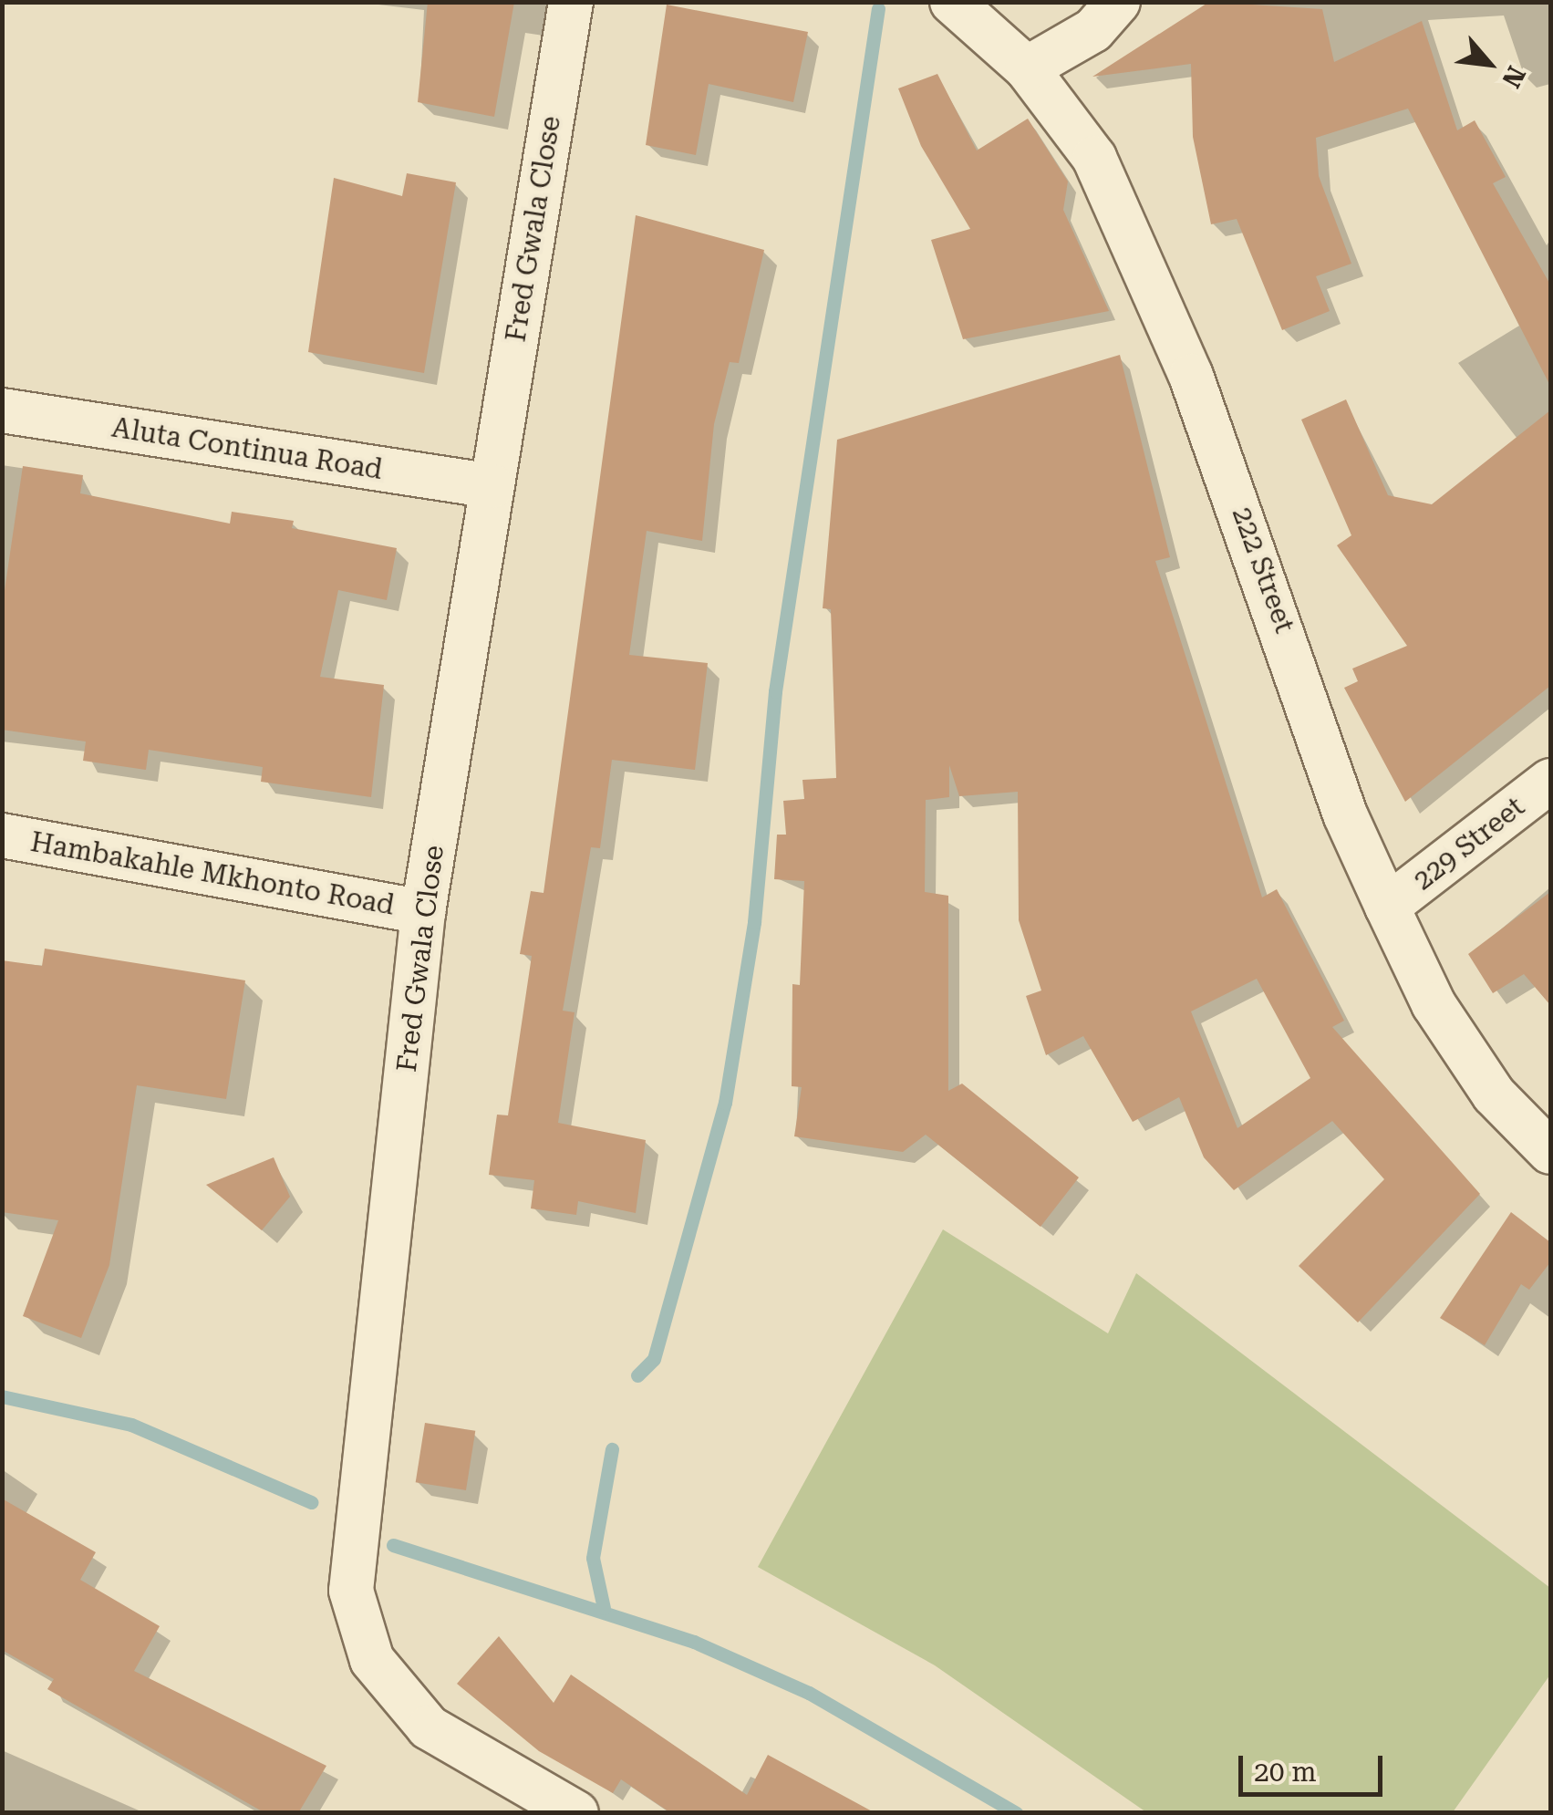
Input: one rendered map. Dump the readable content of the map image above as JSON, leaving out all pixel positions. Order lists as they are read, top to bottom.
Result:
{
  "streets": {
    "street": [
      "Fred Gwala Close",
      "Aluta Continua Road",
      "222 Street",
      "229 Street",
      "Hambakahle Mkhonto Road"
    ]
  },
  "crossings": [
    ["Fred Gwala Close", "Aluta Continua Road"],
    ["Fred Gwala Close", "Hambakahle Mkhonto Road"],
    ["222 Street", "229 Street"]
  ],
  "scale_bar": "20 m",
  "north": "bottom right"
}
